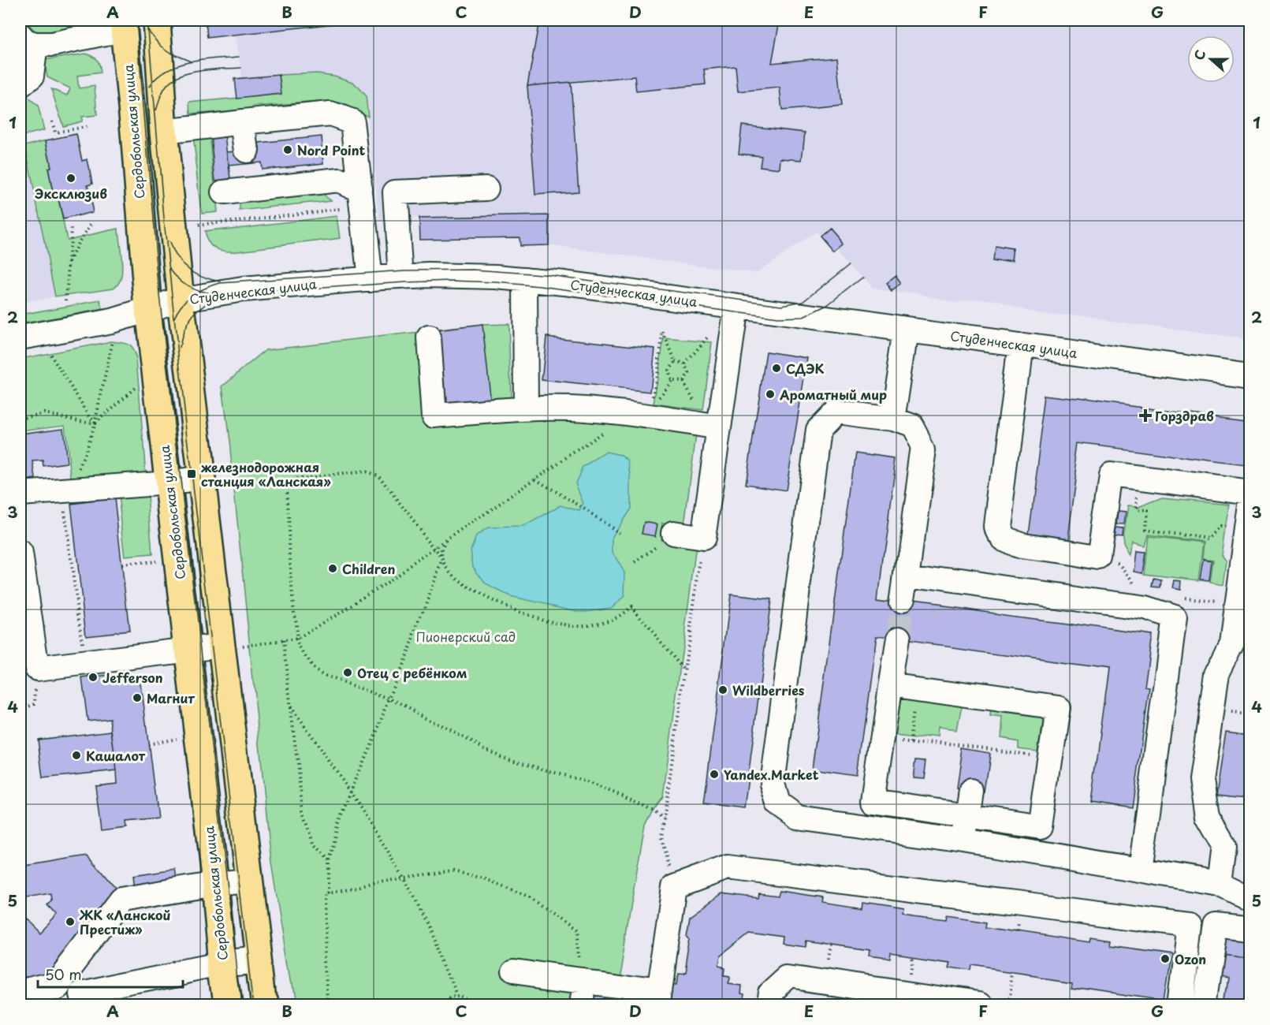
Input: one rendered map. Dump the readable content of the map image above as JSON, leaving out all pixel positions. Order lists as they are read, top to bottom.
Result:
{
  "streets": {
    "main road": ["Сердобольская улица"],
    "street": ["Студенческая улица"]
  },
  "crossings": [
    ["Сердобольская улица", "Студенческая улица"]
  ],
  "parks": ["Пионерский сад"],
  "places": {
    "other": [
      "Nord Point",
      "Эксклюзив",
      "СДЭК",
      "Ароматный мир",
      "Children",
      "Отец с ребёнком",
      "Jefferson",
      "Wildberries",
      "Магнит",
      "Кашалот",
      "Yandex.Market",
      "ЖК «Ланской Престиж»",
      "Ozon"
    ],
    "health": ["Горздрав"],
    "transit": ["железнодорожная станция «Ланская»"]
  },
  "scale_bar": "50 m",
  "north": "left",
  "grid": {
    "columns": [
      "A",
      "B",
      "C",
      "D",
      "E",
      "F",
      "G"
    ],
    "rows": [
      "1",
      "2",
      "3",
      "4",
      "5"
    ]
  }
}
